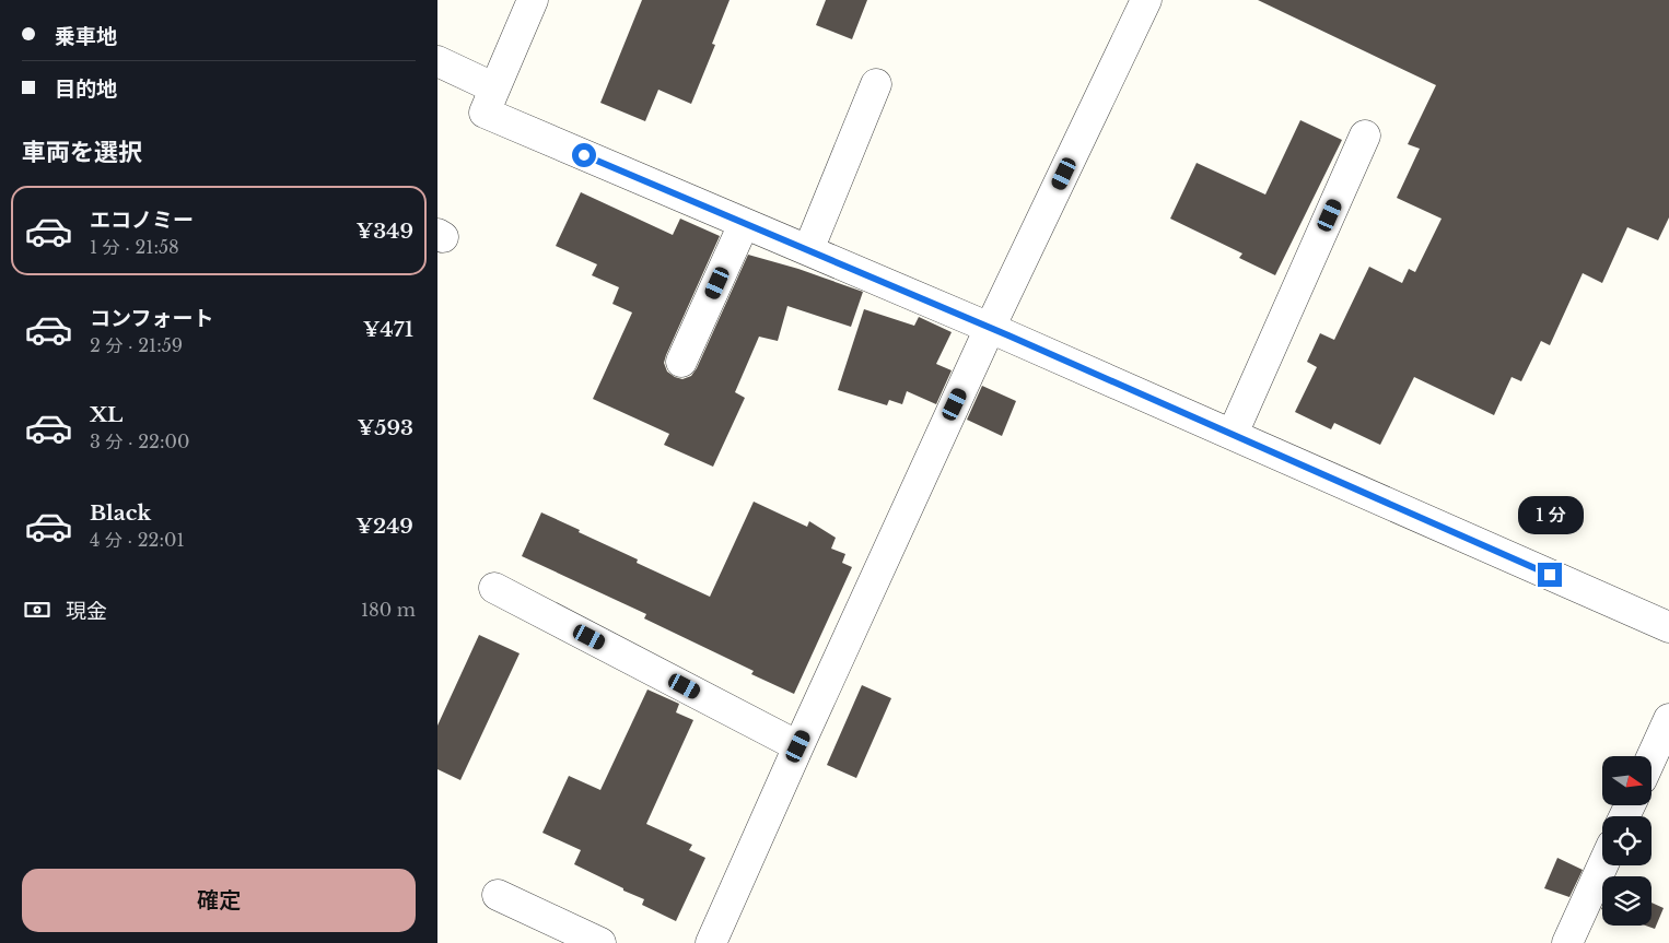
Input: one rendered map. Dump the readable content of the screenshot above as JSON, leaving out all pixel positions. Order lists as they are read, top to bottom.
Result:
{
  "north": "right",
  "page": {
    "banner": ["乗車地", "目的地"],
    "heading": "車両を選択",
    "list": [
      {
        "name": "エコノミー",
        "note": "1 分 · 21:58",
        "value": "¥349"
      },
      {
        "name": "コンフォート",
        "note": "2 分 · 21:59",
        "value": "¥471"
      },
      {
        "name": "XL",
        "note": "3 分 · 22:00",
        "value": "¥593"
      },
      {
        "name": "Black",
        "note": "4 分 · 22:01",
        "value": "¥249"
      }
    ],
    "bubble": "1 分",
    "pay": ["現金", "180 m"],
    "buttons": "確定"
  }
}
